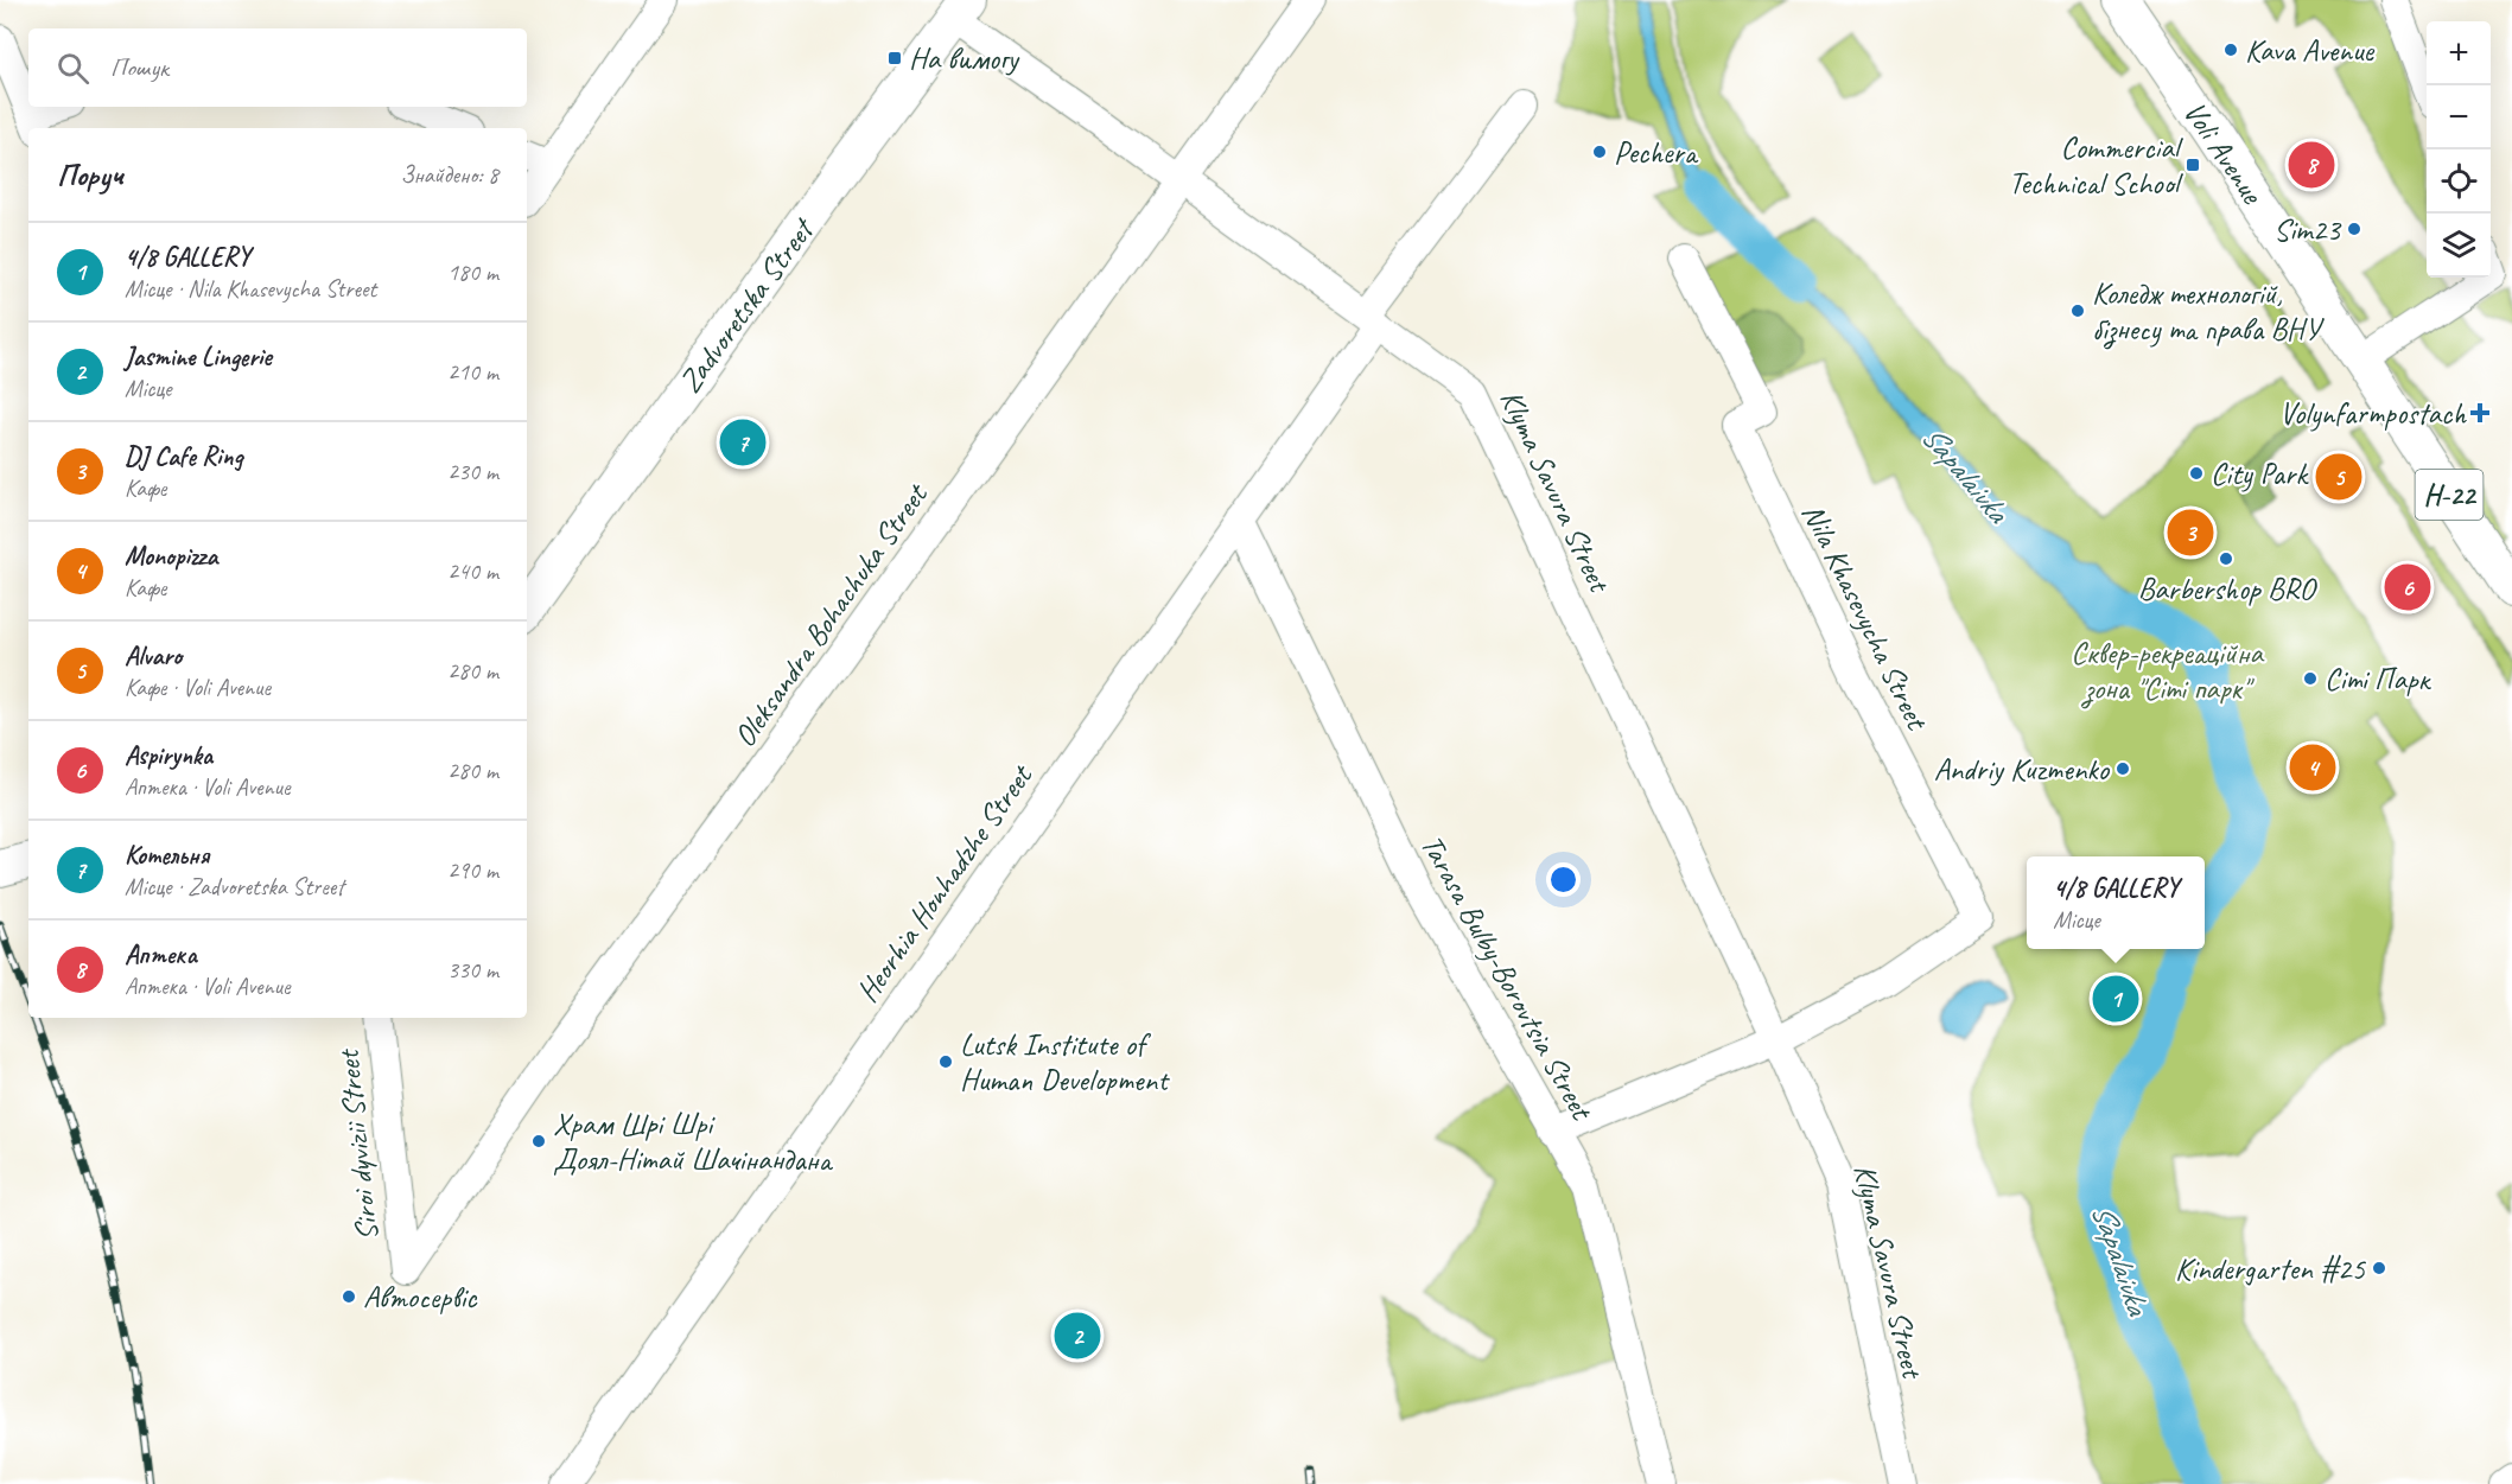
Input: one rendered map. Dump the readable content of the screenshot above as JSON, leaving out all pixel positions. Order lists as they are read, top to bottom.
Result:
{
  "streets": {
    "main road": ["Voli Avenue", "Zadvoretska Street", "Н-22"],
    "street": [
      "Klyma Savura Street",
      "Oleksandra Bohachuka Street",
      "Nila Khasevycha Street",
      "Heorhia Honhadzhe Street",
      "Tarasa Bulby-Borovtsia Street",
      "Siroi dyvizii Street"
    ]
  },
  "crossings": [
    ["Zadvoretska Street", "Klyma Savura Street"],
    ["Klyma Savura Street", "Oleksandra Bohachuka Street"],
    ["Klyma Savura Street", "Nila Khasevycha Street"],
    ["Klyma Savura Street", "Heorhia Honhadzhe Street"],
    ["Oleksandra Bohachuka Street", "Siroi dyvizii Street"],
    ["Heorhia Honhadzhe Street", "Tarasa Bulby-Borovtsia Street"]
  ],
  "water": ["Sapalaivka"],
  "parks": ["Сквер-рекреаційна зона \"Сіті парк\""],
  "places": {
    "other": [
      "Kava Avenue",
      "Pechera",
      "Sim23",
      "Коледж технологій, бізнесу та права ВНУ",
      "City Park",
      "Barbershop BRO",
      "Сіті Парк",
      "Andriy Kuzmenko",
      "Lutsk Institute of Human Development",
      "Храм Шрі Шрі Доял-Нітай Шачінандана",
      "Kindergarten #25",
      "Автосервіс"
    ],
    "transit": ["На вимогу", "Commercial Technical School"],
    "health": ["Volynfarmpostach"]
  },
  "page": {
    "map_buttons": ["+", "−"],
    "search": "Пошук",
    "heading": ["Поруч", "Знайдено: 8"],
    "pins": [
      "8",
      "7",
      "5",
      "3",
      "6",
      "4",
      "1",
      "2"
    ],
    "list": [
      {
        "mark": "1",
        "name": "4/8 GALLERY",
        "note": "Місце · Nila Khasevycha Street",
        "value": "180 m"
      },
      {
        "mark": "2",
        "name": "Jasmine Lingerie",
        "note": "Місце",
        "value": "210 m"
      },
      {
        "mark": "3",
        "name": "DJ Cafe Ring",
        "note": "Кафе",
        "value": "230 m"
      },
      {
        "mark": "4",
        "name": "Monopizza",
        "note": "Кафе",
        "value": "240 m"
      },
      {
        "mark": "5",
        "name": "Alvaro",
        "note": "Кафе · Voli Avenue",
        "value": "280 m"
      },
      {
        "mark": "6",
        "name": "Aspirynka",
        "note": "Аптека · Voli Avenue",
        "value": "280 m"
      },
      {
        "mark": "7",
        "name": "Котельня",
        "note": "Місце · Zadvoretska Street",
        "value": "290 m"
      },
      {
        "mark": "8",
        "name": "Аптека",
        "note": "Аптека · Voli Avenue",
        "value": "330 m"
      }
    ],
    "popup": ["4/8 GALLERY", "Місце"]
  }
}
